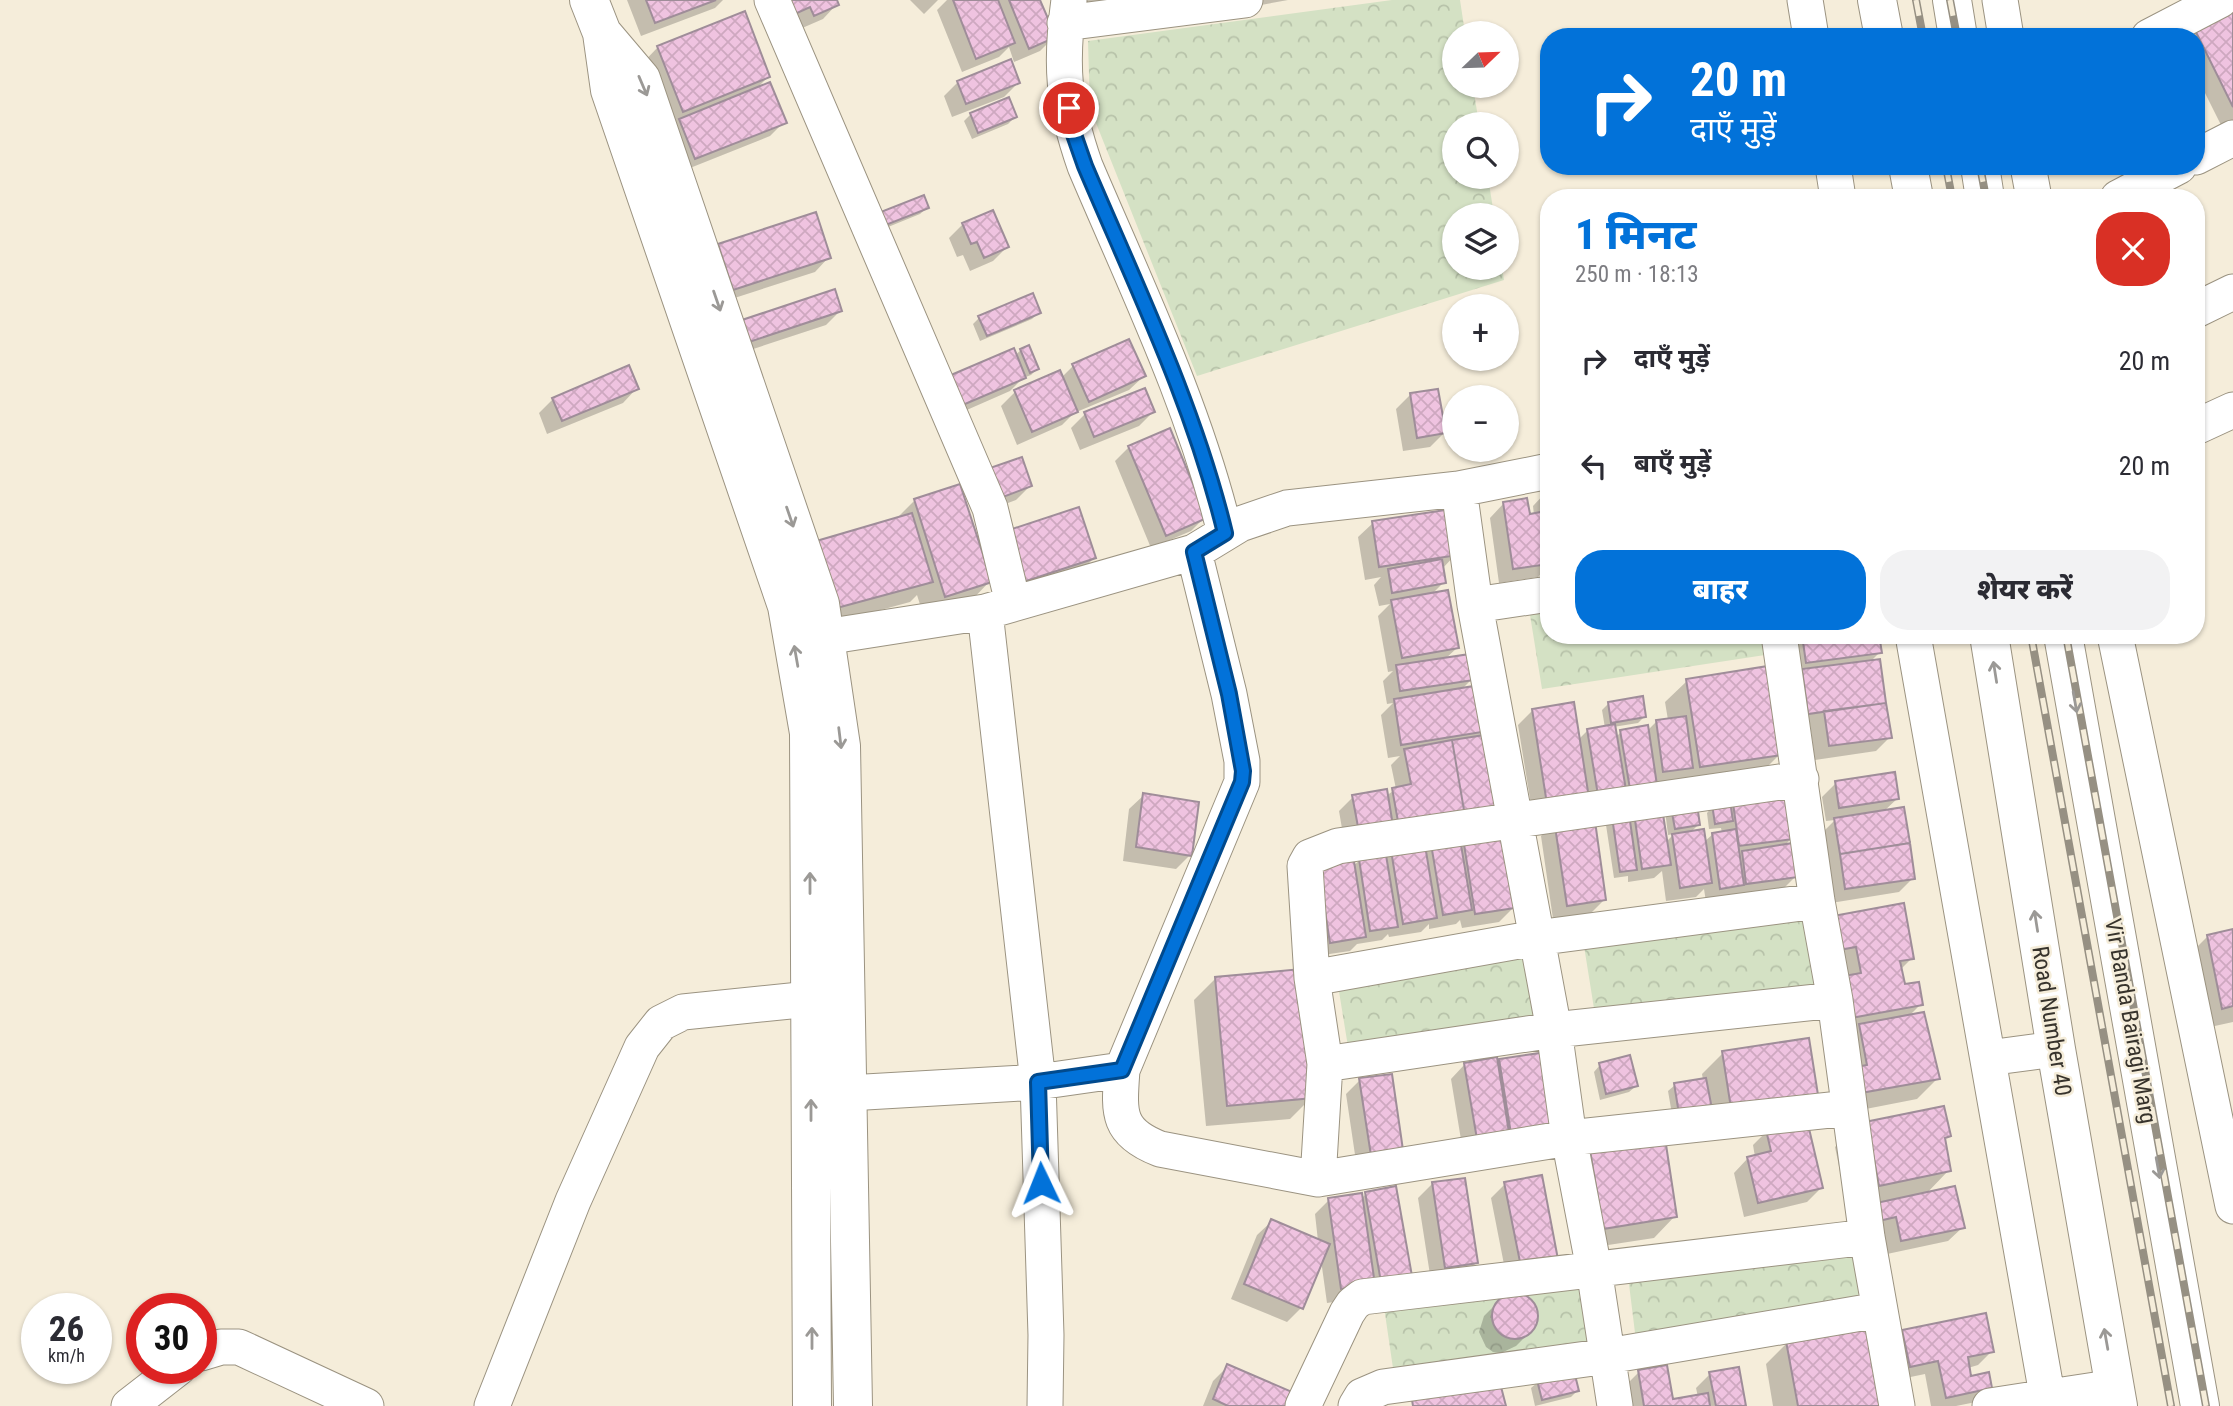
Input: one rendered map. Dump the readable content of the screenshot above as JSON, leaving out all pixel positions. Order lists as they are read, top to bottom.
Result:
{
  "streets": {
    "street": ["Road Number 40", "Vir Banda Bairagi Marg"]
  },
  "north": "top right",
  "page": {
    "map_buttons": ["+", "−"],
    "turn": ["20 m", "दाएँ मुड़ें"],
    "heading": ["1 मिनट", "250 m · 18:13"],
    "list": [
      {
        "name": "दाएँ मुड़ें",
        "value": "20 m"
      },
      {
        "name": "बाएँ मुड़ें",
        "value": "20 m"
      }
    ],
    "buttons": ["बाहर", "शेयर करें"],
    "speed": "26 km/h",
    "limit": "30"
  }
}
